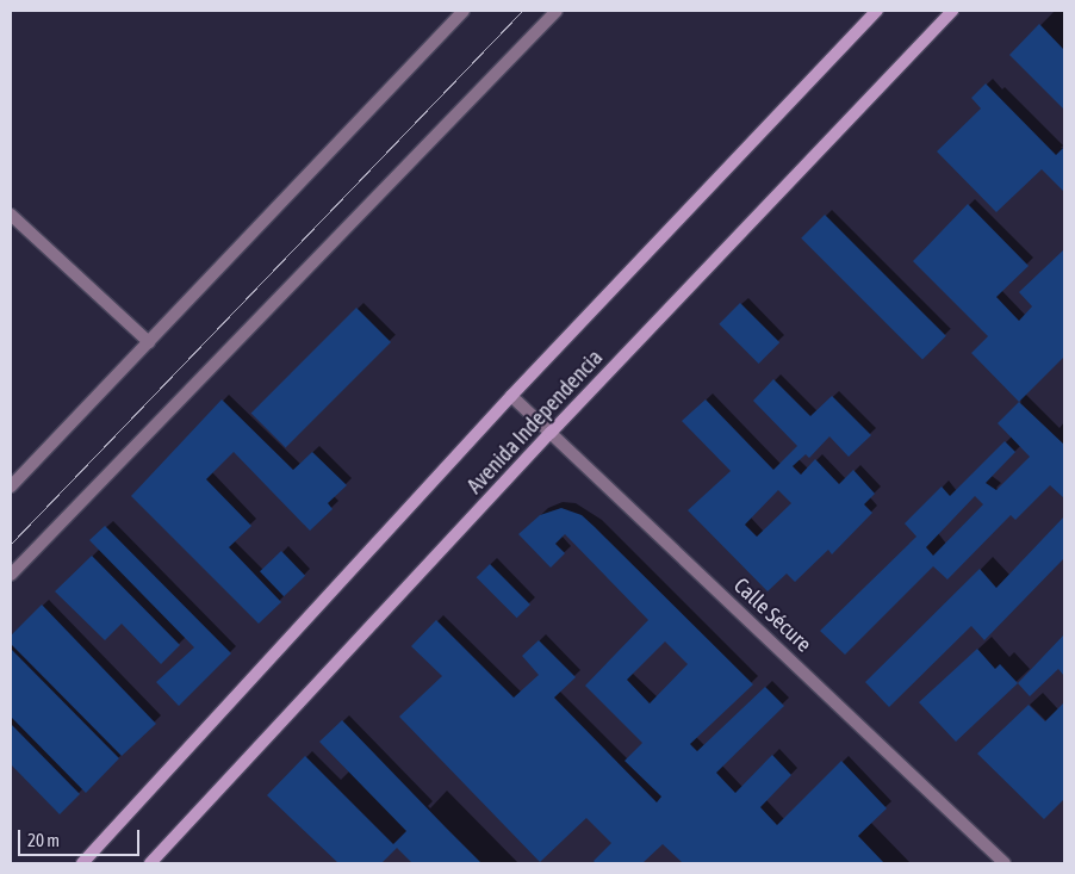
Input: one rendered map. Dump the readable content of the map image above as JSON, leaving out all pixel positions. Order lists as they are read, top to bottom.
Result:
{
  "streets": {
    "main road": ["Avenida Independencia"],
    "street": ["Calle Sécure"]
  },
  "crossings": [
    ["Avenida Independencia", "Calle Sécure"]
  ],
  "scale_bar": "20 m"
}
